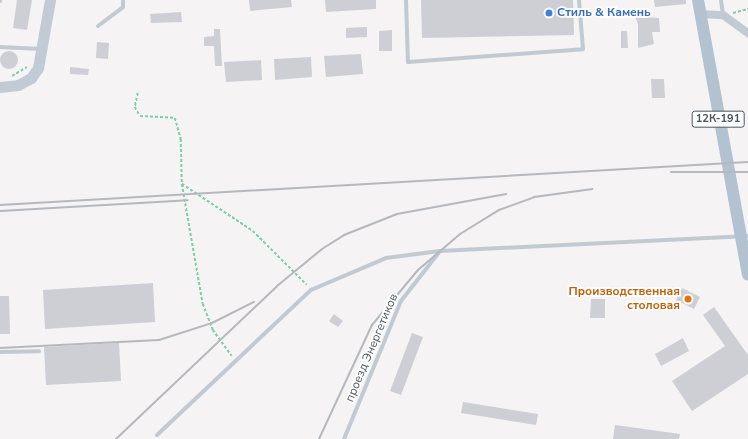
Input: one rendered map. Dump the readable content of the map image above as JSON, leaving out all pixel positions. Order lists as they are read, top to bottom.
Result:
{
  "streets": {
    "main road": ["12К-191"],
    "lane": ["проезд Энергетиков"]
  },
  "places": ["Стиль & Камень", "Производственная столовая"]
}
